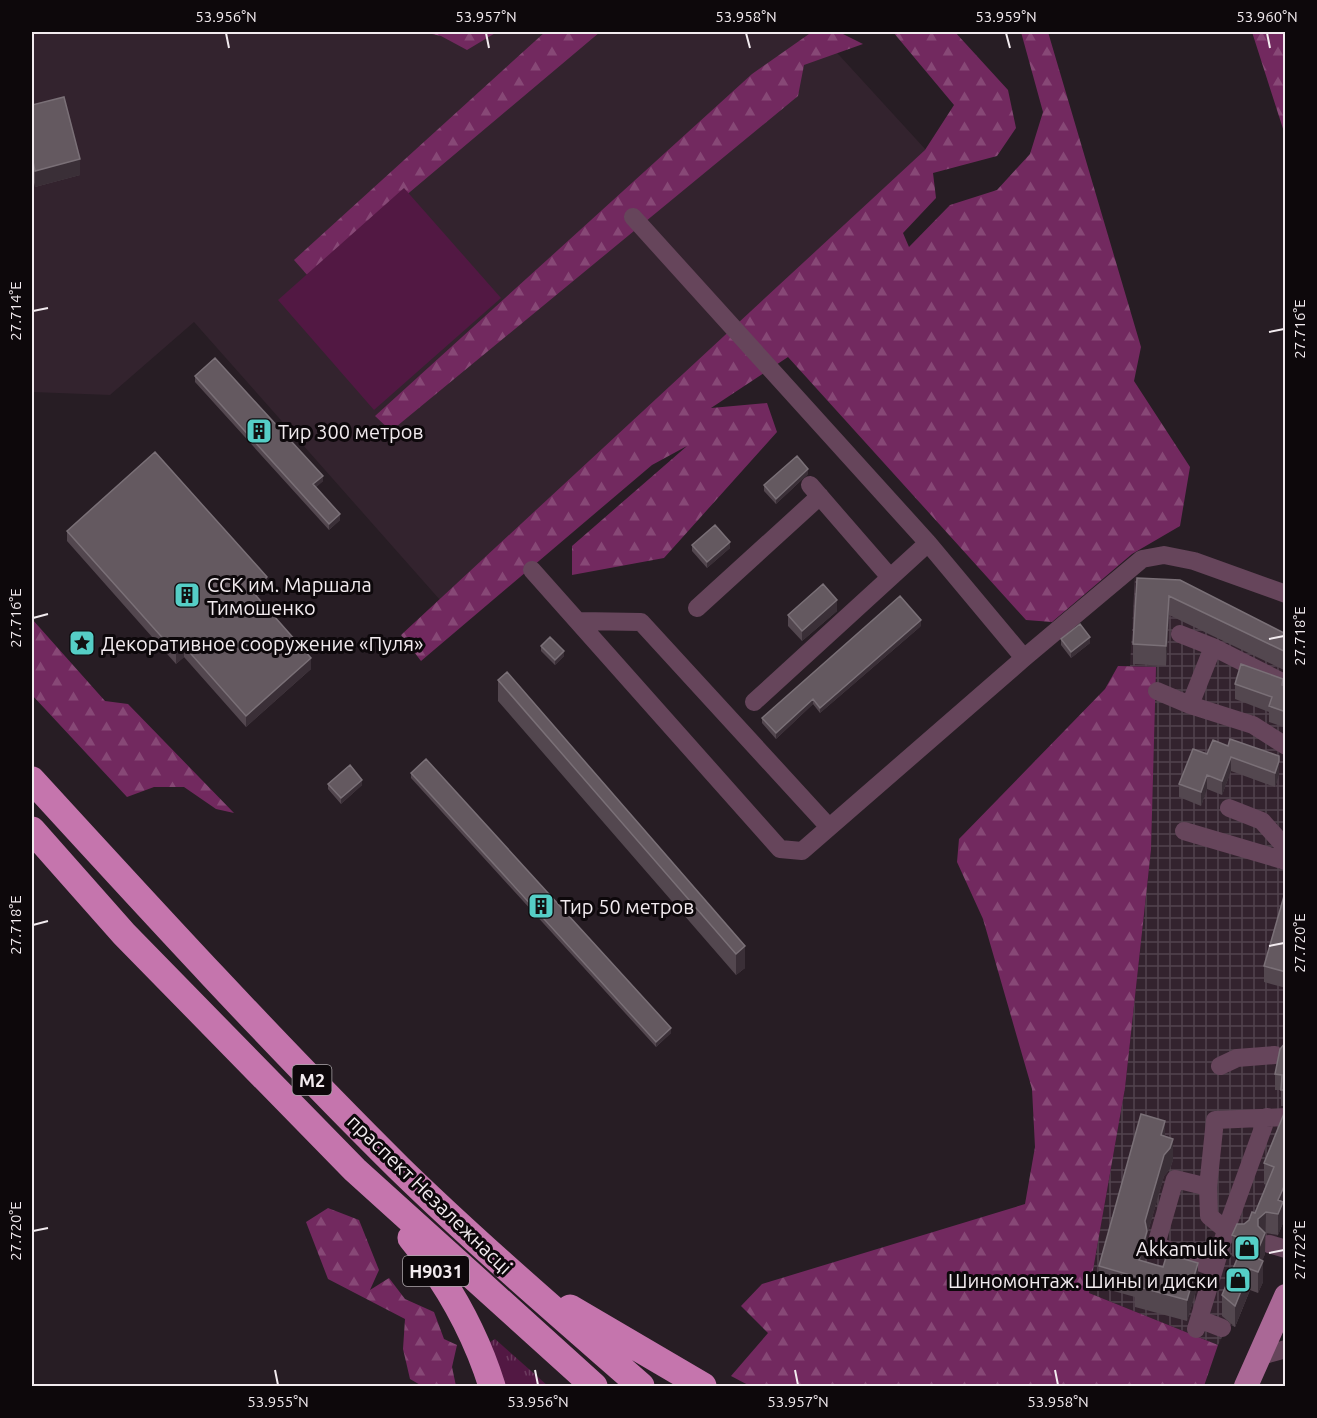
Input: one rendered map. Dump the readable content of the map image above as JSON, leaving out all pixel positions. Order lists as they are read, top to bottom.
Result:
{
  "streets": {
    "highway": ["М2", "праспект Незалежнасці", "Н9031"]
  },
  "crossings": [
    ["праспект Незалежнасці", "Н9031"]
  ],
  "places": {
    "building": ["Тир 300 метров", "ССК им. Маршала Тимошенко", "Тир 50 метров"],
    "place": ["Декоративное сооружение «Пуля»"],
    "shop": ["Akkamulik", "Шиномонтаж. Шины и диски"]
  },
  "coordinates": [
    "53.956°N",
    "53.957°N",
    "53.958°N",
    "53.959°N",
    "53.960°N",
    "27.714°E",
    "27.716°E",
    "27.718°E",
    "27.720°E",
    "27.722°E",
    "53.955°N"
  ]
}
